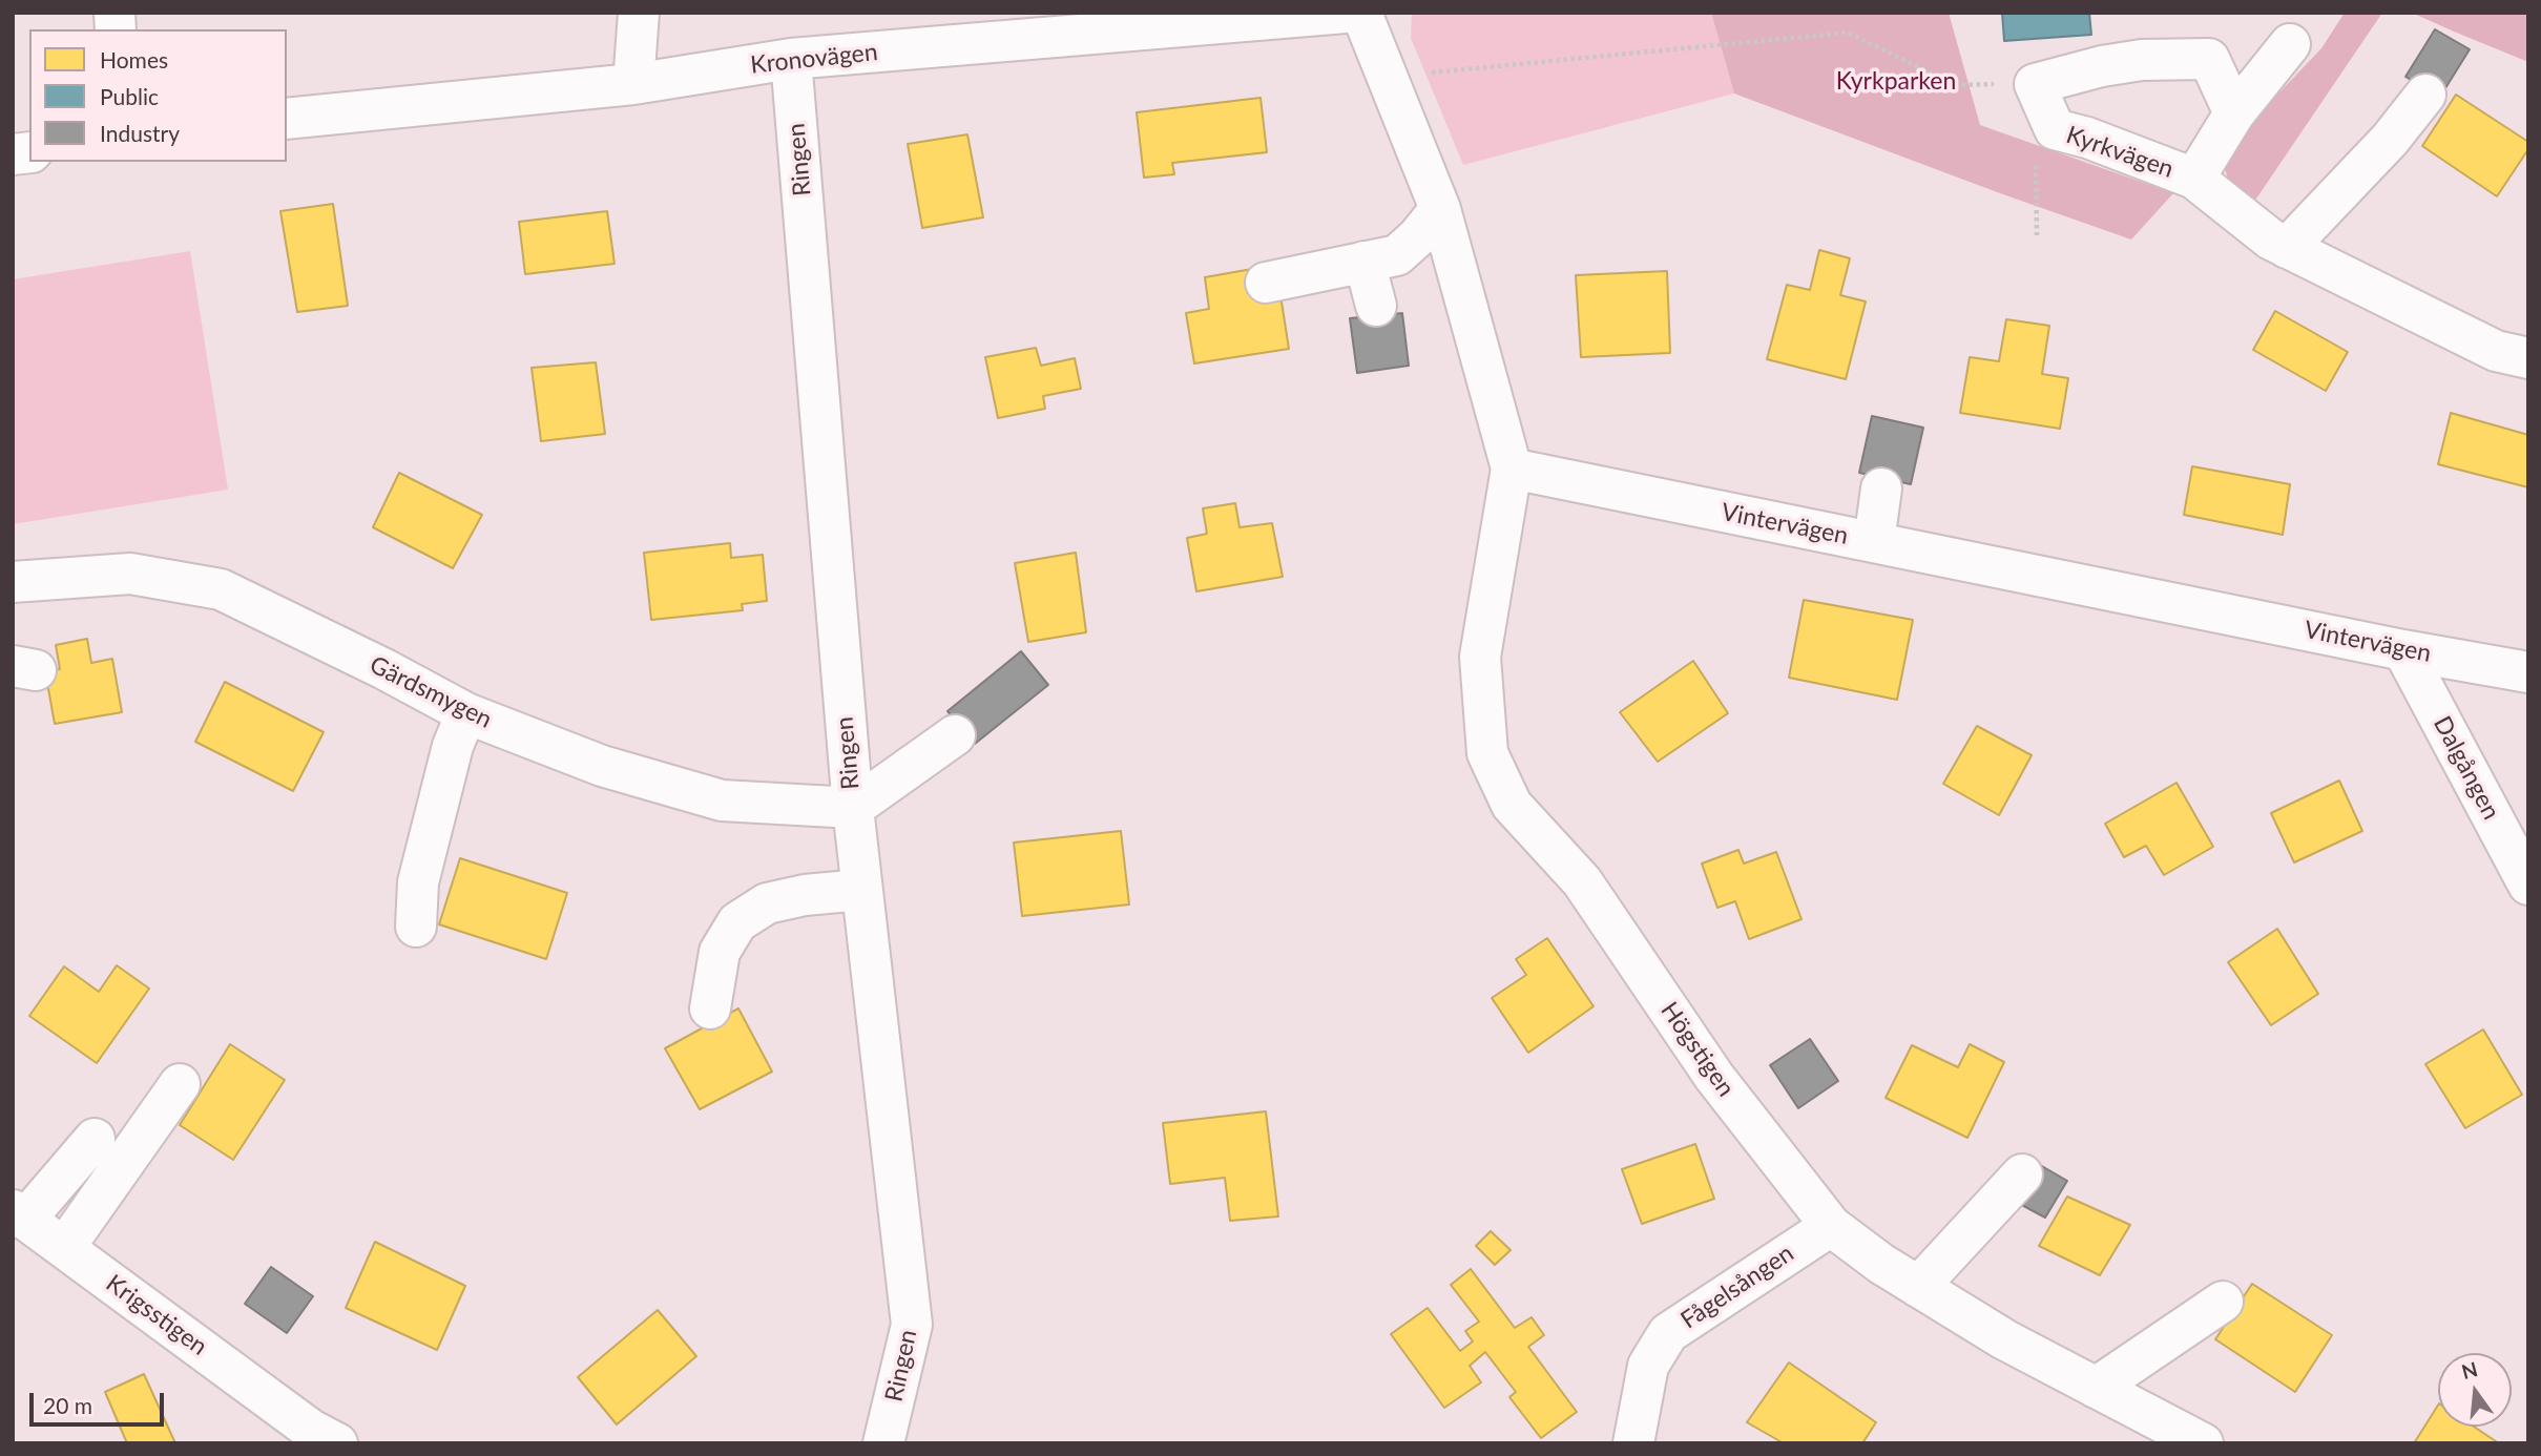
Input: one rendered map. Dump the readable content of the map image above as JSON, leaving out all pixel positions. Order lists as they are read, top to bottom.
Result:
{
  "streets": {
    "street": [
      "Kronovägen",
      "Kyrkvägen",
      "Ringen",
      "Vintervägen",
      "Gärdsmygen",
      "Dalgången",
      "Högstigen",
      "Fågelsången",
      "Krigsstigen"
    ]
  },
  "crossings": [
    ["Kronovägen", "Ringen"],
    ["Ringen", "Gärdsmygen"],
    ["Vintervägen", "Dalgången"],
    ["Vintervägen", "Högstigen"],
    ["Högstigen", "Fågelsången"]
  ],
  "parks": ["Kyrkparken"],
  "legend": ["Homes", "Public", "Industry"],
  "scale_bar": "20 m",
  "north": "top"
}
